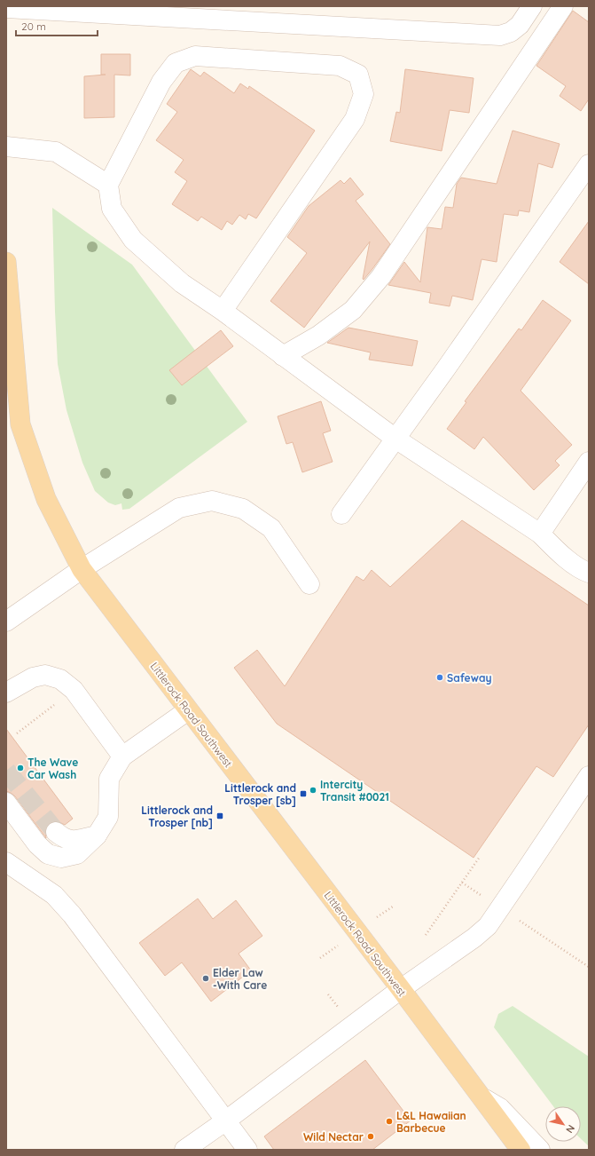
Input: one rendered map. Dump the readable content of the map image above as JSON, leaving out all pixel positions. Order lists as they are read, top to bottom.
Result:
{
  "streets": {
    "main road": ["Littlerock Road Southwest"]
  },
  "places": {
    "other": [
      "Safeway",
      "The Wave Car Wash",
      "Intercity Transit #0021",
      "Elder Law -With Care",
      "L&L Hawaiian Barbecue",
      "Wild Nectar"
    ],
    "transit": ["Littlerock and Trosper [sb]", "Littlerock and Trosper [nb]"]
  },
  "scale_bar": "20 m",
  "north": "bottom right"
}
